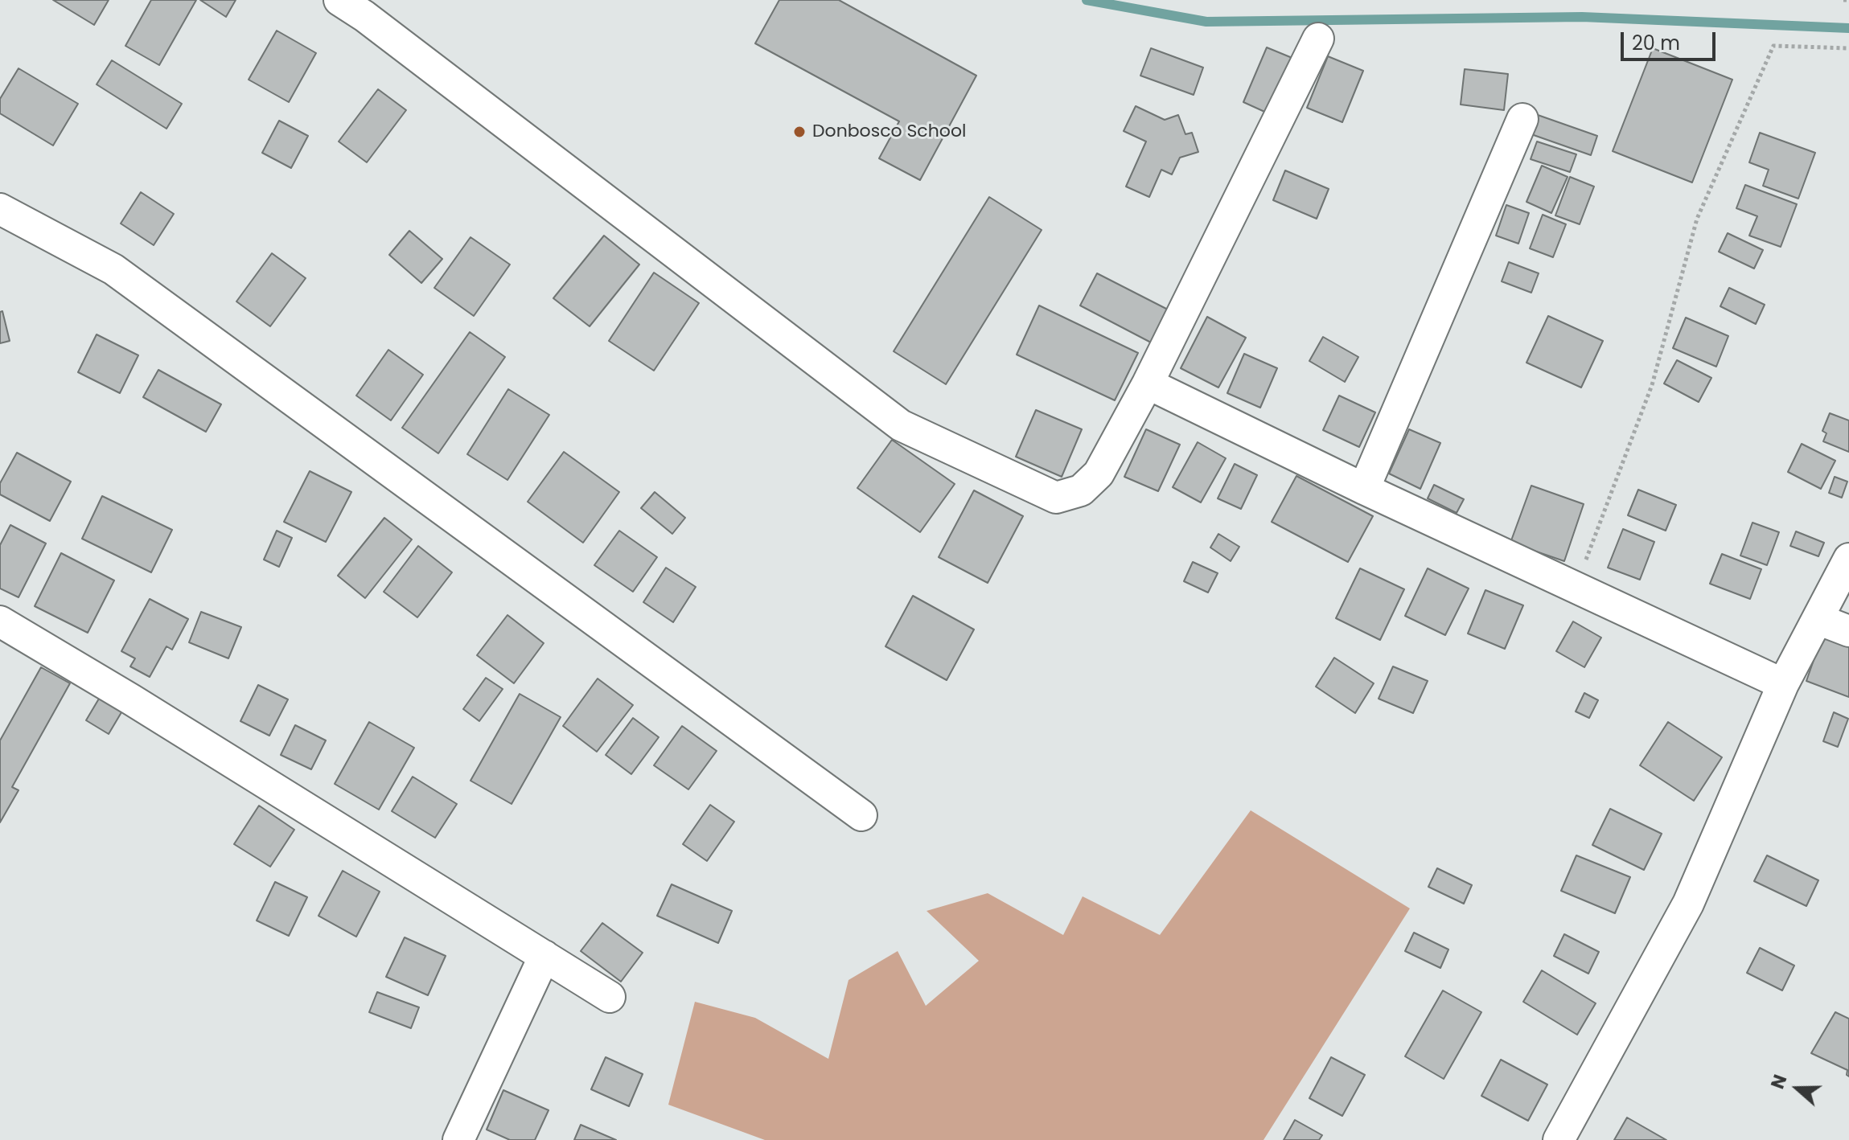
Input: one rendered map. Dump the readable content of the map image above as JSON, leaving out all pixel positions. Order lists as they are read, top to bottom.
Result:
{
  "places": ["Donbosco School"],
  "scale_bar": "20 m",
  "north": "left"
}
